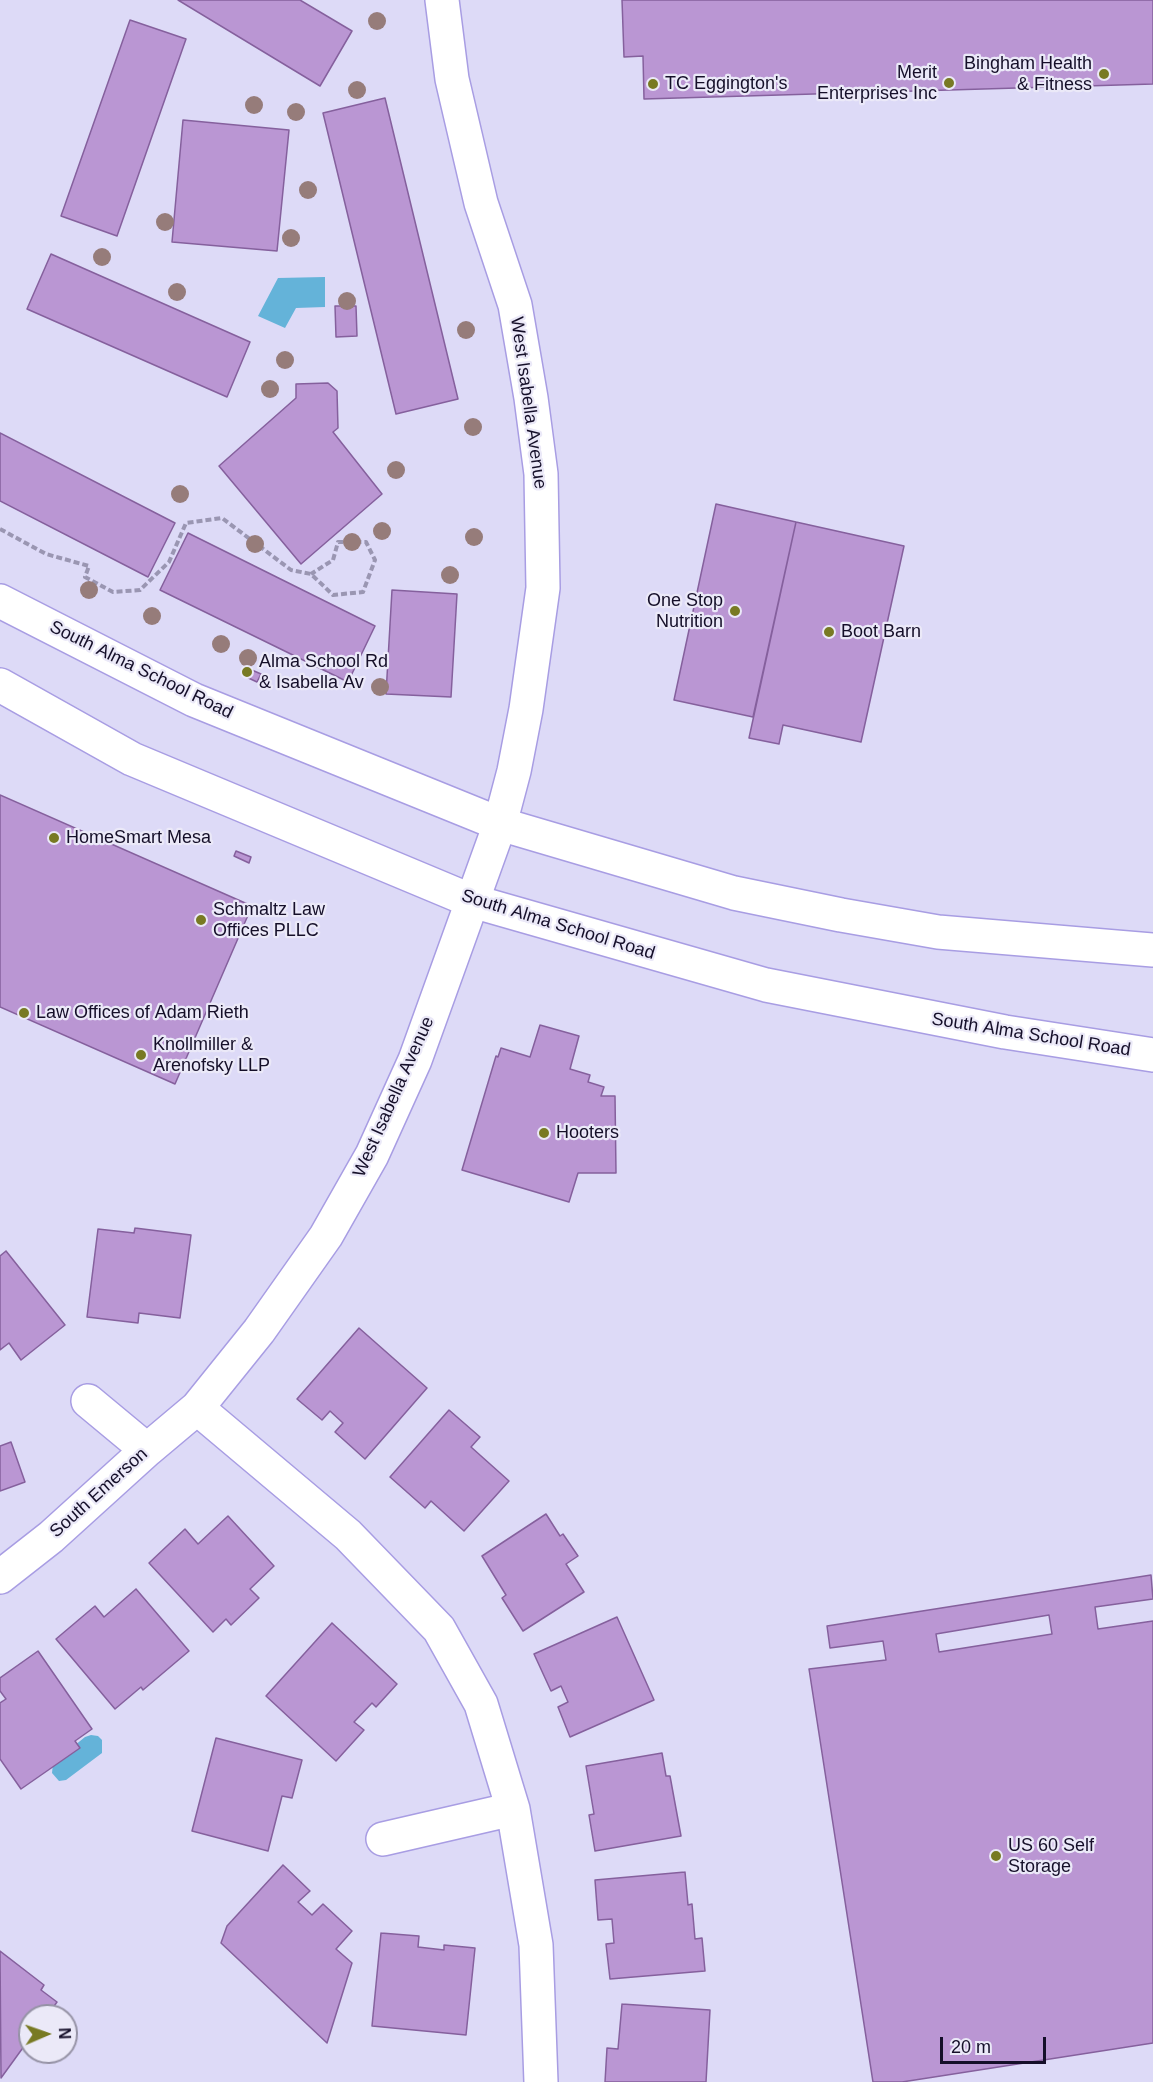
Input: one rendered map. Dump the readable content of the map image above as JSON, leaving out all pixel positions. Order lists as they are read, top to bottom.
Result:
{
  "streets": {
    "street": ["West Isabella Avenue", "South Alma School Road", "South Emerson"]
  },
  "crossings": [
    ["West Isabella Avenue", "South Alma School Road"],
    ["West Isabella Avenue", "South Emerson"]
  ],
  "places": [
    "Bingham Health & Fitness",
    "Merit Enterprises Inc",
    "TC Eggington's",
    "One Stop Nutrition",
    "Boot Barn",
    "Alma School Rd & Isabella Av",
    "HomeSmart Mesa",
    "Schmaltz Law Offices PLLC",
    "Law Offices of Adam Rieth",
    "Knollmiller & Arenofsky LLP",
    "Hooters",
    "US 60 Self Storage"
  ],
  "scale_bar": "20 m",
  "north": "right"
}
